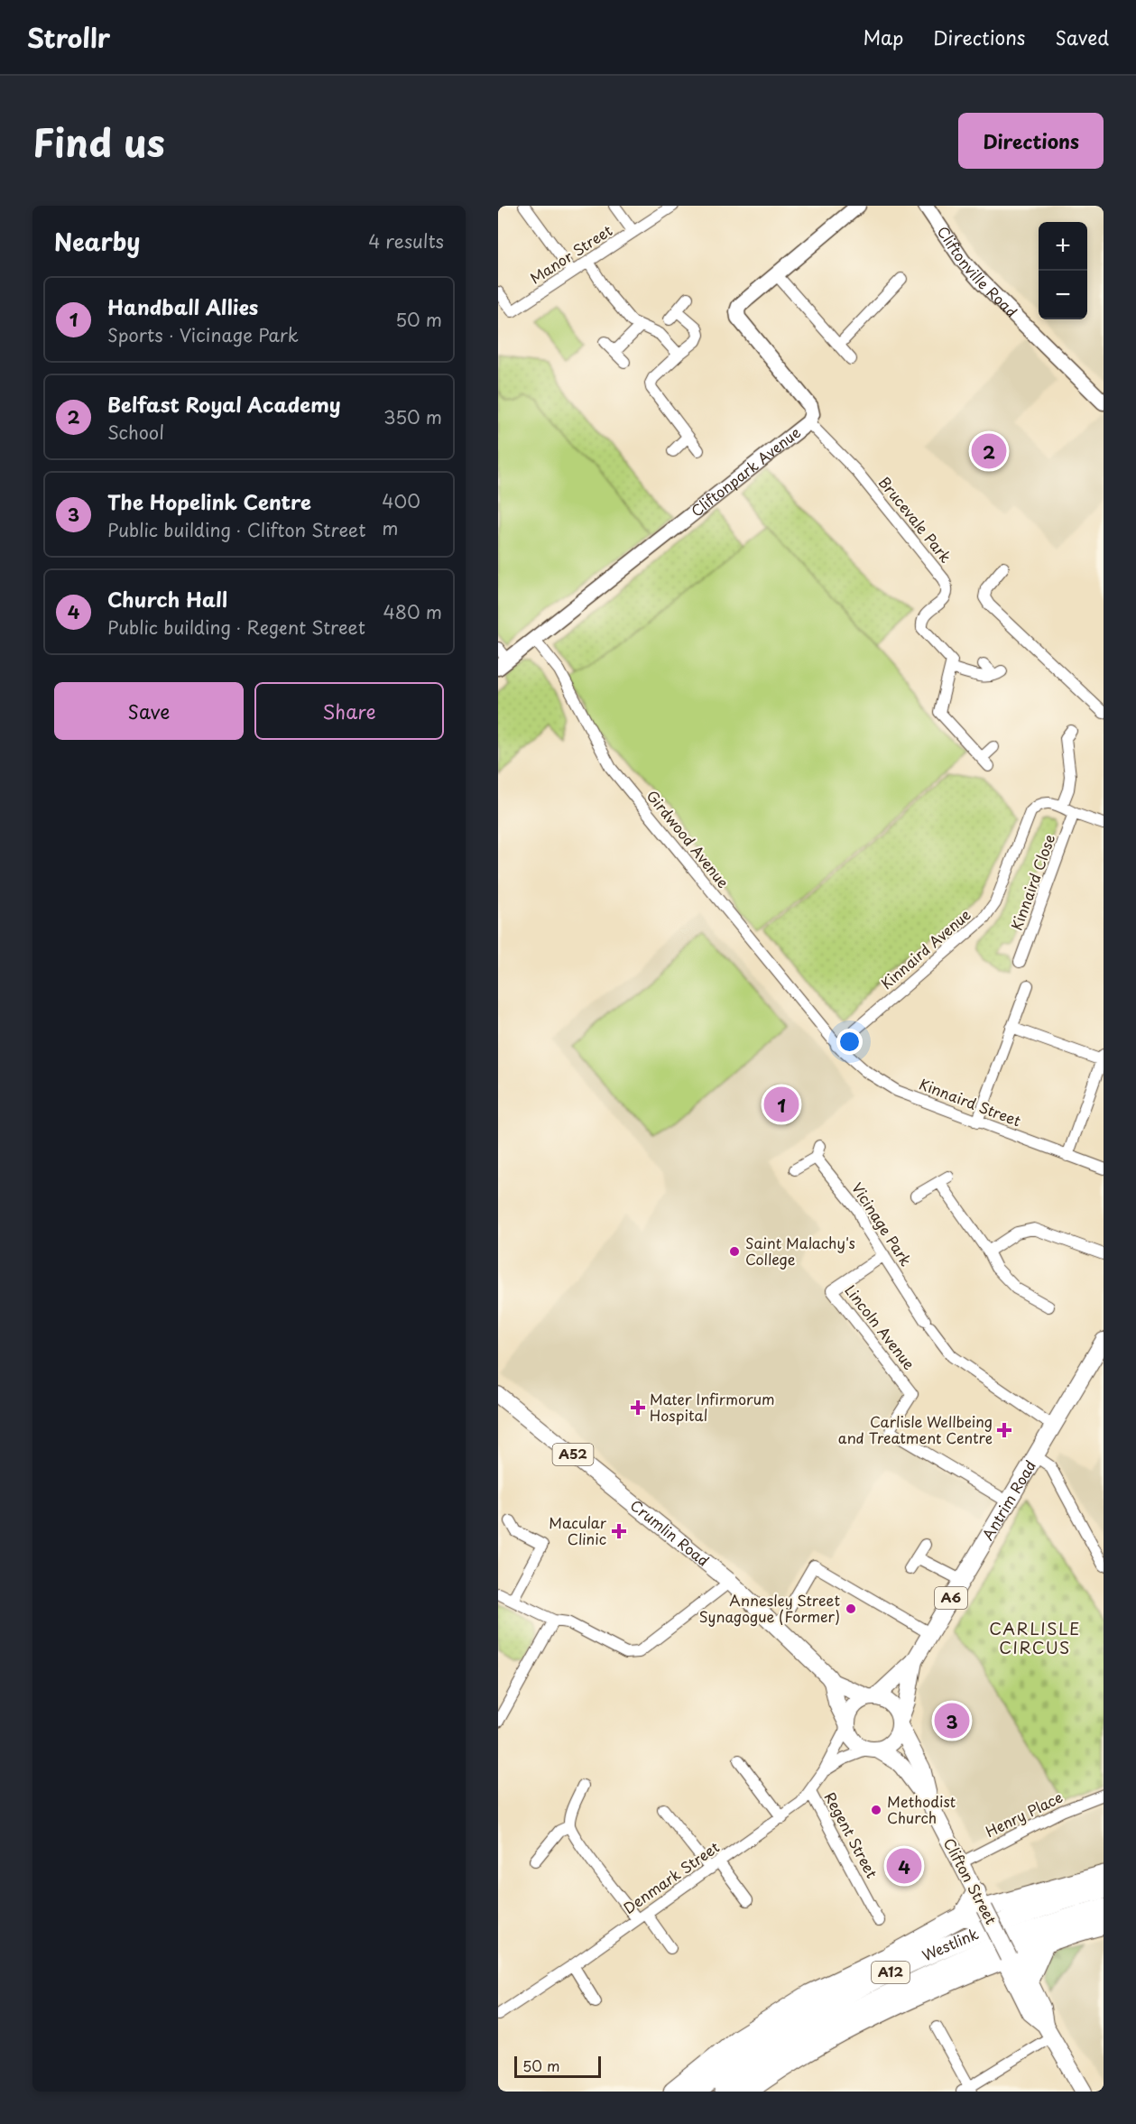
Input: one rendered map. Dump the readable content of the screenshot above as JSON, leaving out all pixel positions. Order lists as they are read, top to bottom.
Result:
{
  "streets": {
    "highway": ["Westlink", "A12"],
    "main road": [
      "A52",
      "Antrim Road",
      "Crumlin Road",
      "A6",
      "Clifton Street"
    ],
    "street": [
      "Manor Street",
      "Cliftonville Road",
      "Cliftonpark Avenue",
      "Brucevale Park",
      "Girdwood Avenue",
      "Kinnaird Close",
      "Kinnaird Avenue",
      "Kinnaird Street",
      "Vicinage Park",
      "Lincoln Avenue",
      "Henry Place",
      "Regent Street",
      "Denmark Street"
    ]
  },
  "crossings": [
    ["Cliftonpark Avenue", "Brucevale Park"],
    ["Cliftonpark Avenue", "Girdwood Avenue"],
    ["Girdwood Avenue", "Kinnaird Avenue"],
    ["Girdwood Avenue", "Kinnaird Street"],
    ["Kinnaird Avenue", "Kinnaird Street"],
    ["Vicinage Park", "Lincoln Avenue"],
    ["Vicinage Park", "Antrim Road"],
    ["Lincoln Avenue", "Antrim Road"],
    ["Antrim Road", "Crumlin Road"],
    ["Antrim Road", "A6"],
    ["Antrim Road", "Denmark Street"],
    ["Antrim Road", "Clifton Street"],
    ["Crumlin Road", "A6"],
    ["Crumlin Road", "Denmark Street"],
    ["Crumlin Road", "Clifton Street"],
    ["A6", "Denmark Street"],
    ["A6", "Clifton Street"],
    ["Henry Place", "Clifton Street"],
    ["Regent Street", "Denmark Street"],
    ["Denmark Street", "Clifton Street"]
  ],
  "districts": ["CARLISLE CIRCUS"],
  "places": {
    "other": ["Saint Malachy's College", "Annesley Street Synagogue (Former)", "Methodist Church"],
    "health": ["Mater Infirmorum Hospital", "Carlisle Wellbeing and Treatment Centre", "Macular Clinic"]
  },
  "scale_bar": "50 m",
  "page": {
    "header": "Strollr",
    "nav": ["Map", "Directions", "Saved"],
    "title": "Find us",
    "buttons": [
      "Directions",
      ["Save", "Share"]
    ],
    "heading": ["Nearby", "4 results"],
    "map_buttons": ["+", "−"],
    "list": [
      {
        "mark": "1",
        "name": "Handball Allies",
        "note": "Sports · Vicinage Park",
        "value": "50 m"
      },
      {
        "mark": "2",
        "name": "Belfast Royal Academy",
        "note": "School",
        "value": "350 m"
      },
      {
        "mark": "3",
        "name": "The Hopelink Centre",
        "note": "Public building · Clifton Street",
        "value": "400 m"
      },
      {
        "mark": "4",
        "name": "Church Hall",
        "note": "Public building · Regent Street",
        "value": "480 m"
      }
    ],
    "pins": [
      "2",
      "1",
      "3",
      "4"
    ],
    "scale": "50 m"
  }
}
